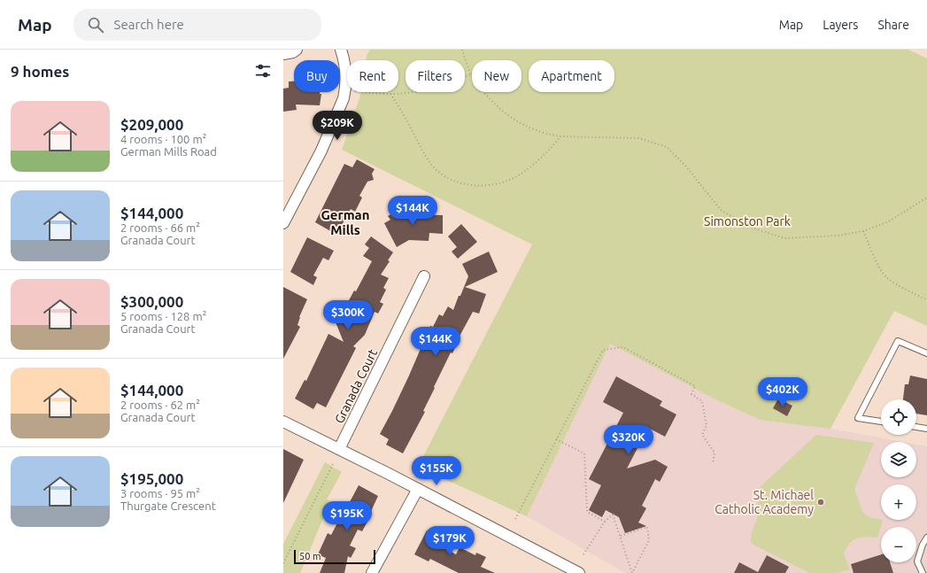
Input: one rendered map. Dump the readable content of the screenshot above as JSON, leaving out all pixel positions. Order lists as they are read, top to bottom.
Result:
{
  "streets": {
    "street": ["Granada Court"]
  },
  "districts": ["German Mills"],
  "parks": ["Simonston Park"],
  "places": ["St. Michael Catholic Academy"],
  "scale_bar": "50 m",
  "page": {
    "header": "Map",
    "search": "Search here",
    "nav": ["Map", "Layers", "Share"],
    "heading": "9 homes",
    "chip": [
      "Buy",
      "Rent",
      "Filters",
      "New",
      "Apartment"
    ],
    "list": [
      {
        "name": "$209,000",
        "note": "4 rooms · 100 m² · German Mills Road"
      },
      {
        "name": "$144,000",
        "note": "2 rooms · 66 m² · Granada Court"
      },
      {
        "name": "$300,000",
        "note": "5 rooms · 128 m² · Granada Court"
      },
      {
        "name": "$144,000",
        "note": "2 rooms · 62 m² · Granada Court"
      },
      {
        "name": "$195,000",
        "note": "3 rooms · 95 m² · Thurgate Crescent"
      }
    ],
    "price": [
      "$209K",
      "$144K",
      "$300K",
      "$144K",
      "$402K",
      "$320K",
      "$155K",
      "$195K",
      "$179K"
    ],
    "map_buttons": ["+", "−"],
    "scale": "50 m"
  }
}
